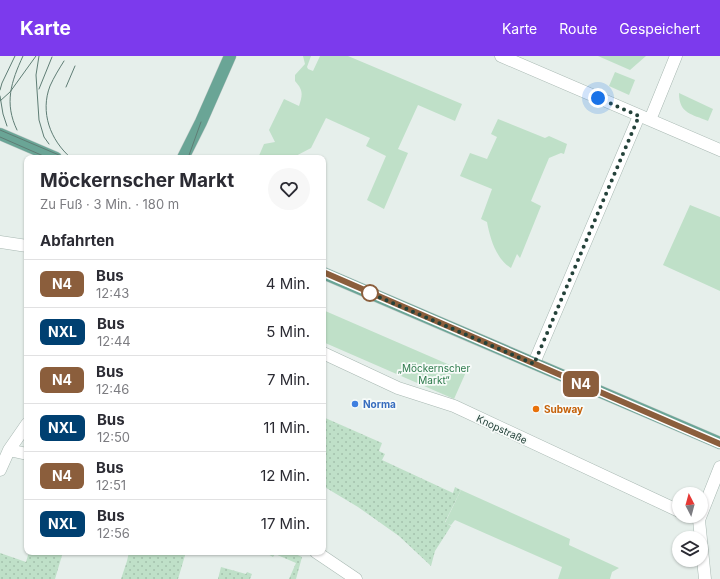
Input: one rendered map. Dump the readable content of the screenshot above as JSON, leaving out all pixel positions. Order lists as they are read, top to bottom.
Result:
{
  "streets": {
    "street": ["Knopstraße"]
  },
  "parks": ["„Möckernscher Markt“"],
  "places": ["Norma", "Subway"],
  "lines": ["bus line N4"],
  "north": "top",
  "page": {
    "header": "Karte",
    "nav": ["Karte", "Route", "Gespeichert"],
    "on_map": "N4",
    "heading": [
      ["Möckernscher Markt", "Zu Fuß · 3 Min. · 180 m"],
      "Abfahrten"
    ],
    "list": [
      {
        "mark": "N4",
        "name": "Bus",
        "note": "12:43",
        "value": "4 Min."
      },
      {
        "mark": "NXL",
        "name": "Bus",
        "note": "12:44",
        "value": "5 Min."
      },
      {
        "mark": "N4",
        "name": "Bus",
        "note": "12:46",
        "value": "7 Min."
      },
      {
        "mark": "NXL",
        "name": "Bus",
        "note": "12:50",
        "value": "11 Min."
      },
      {
        "mark": "N4",
        "name": "Bus",
        "note": "12:51",
        "value": "12 Min."
      },
      {
        "mark": "NXL",
        "name": "Bus",
        "note": "12:56",
        "value": "17 Min."
      }
    ]
  }
}
